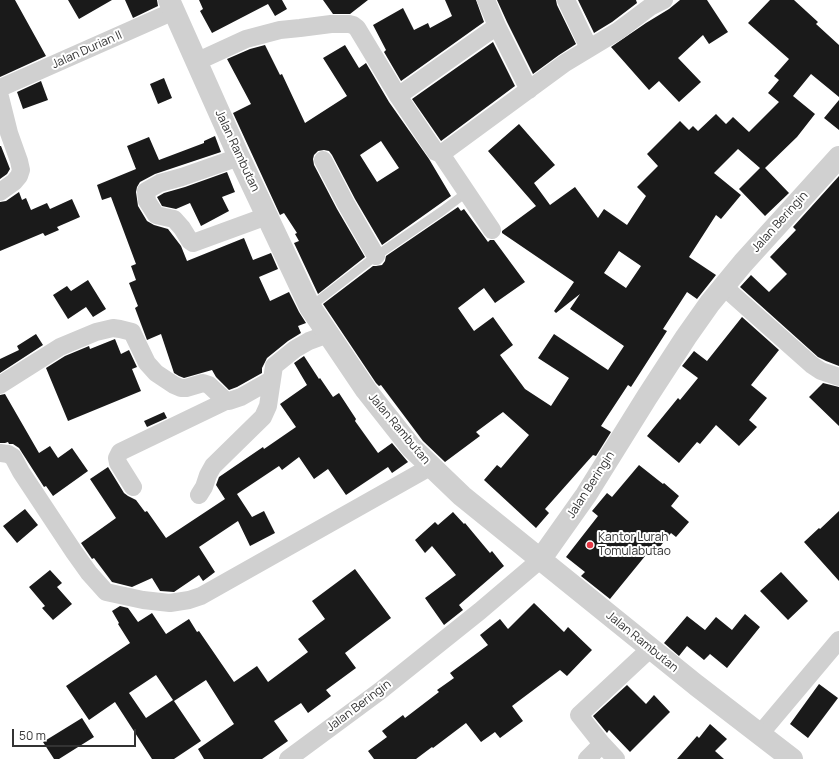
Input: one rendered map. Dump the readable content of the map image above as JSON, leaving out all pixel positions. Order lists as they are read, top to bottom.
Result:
{
  "streets": {
    "street": ["Jalan Durian II", "Jalan Rambutan", "Jalan Beringin"]
  },
  "crossings": [
    ["Jalan Durian II", "Jalan Rambutan"],
    ["Jalan Rambutan", "Jalan Beringin"]
  ],
  "places": ["Kantor Lurah Tomulabutao"],
  "scale_bar": "50 m"
}
